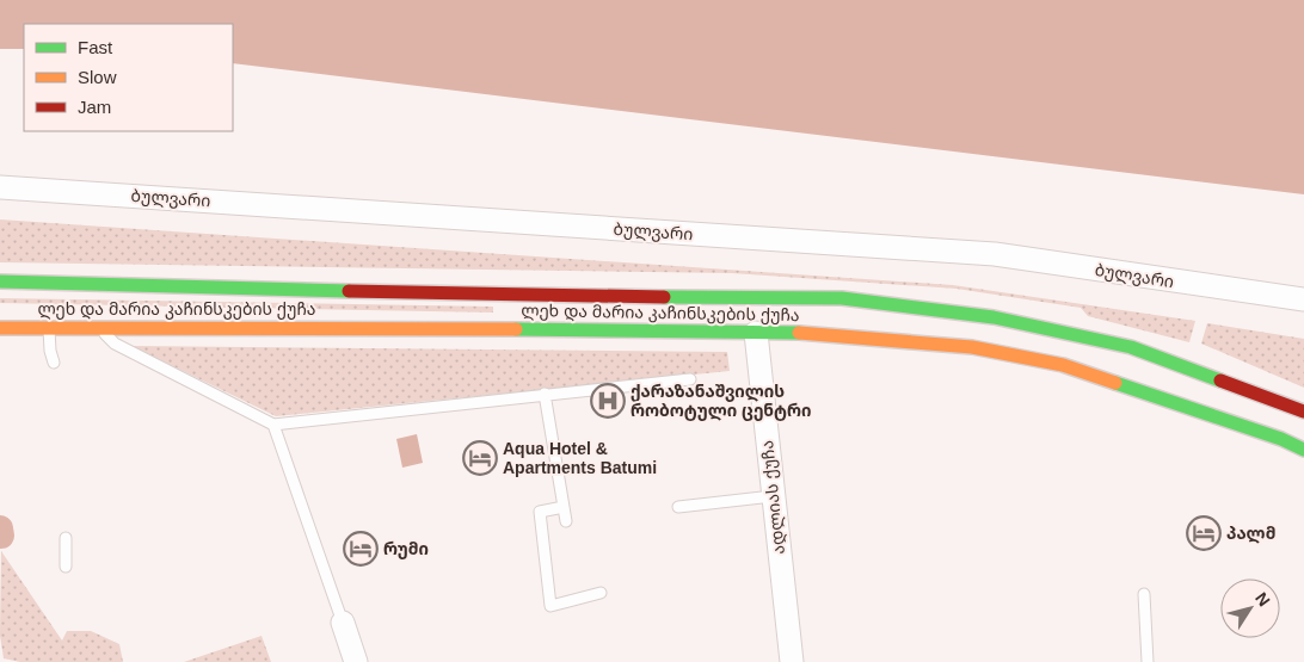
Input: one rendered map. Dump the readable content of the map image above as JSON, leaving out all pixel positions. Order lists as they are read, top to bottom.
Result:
{
  "streets": {
    "main road": ["ლეხ და მარია კაჩინსკების ქუჩა"],
    "street": ["ბულვარი", "ადლიას ქუჩა"]
  },
  "crossings": [
    ["ლეხ და მარია კაჩინსკების ქუჩა", "ადლიას ქუჩა"]
  ],
  "places": {
    "hospital": ["ქარაზანაშვილის რობოტული ცენტრი"],
    "hotel": ["Aqua Hotel & Apartments Batumi", "პალმ", "რუმი"]
  },
  "legend": ["Fast", "Slow", "Jam"],
  "north": "top right"
}
